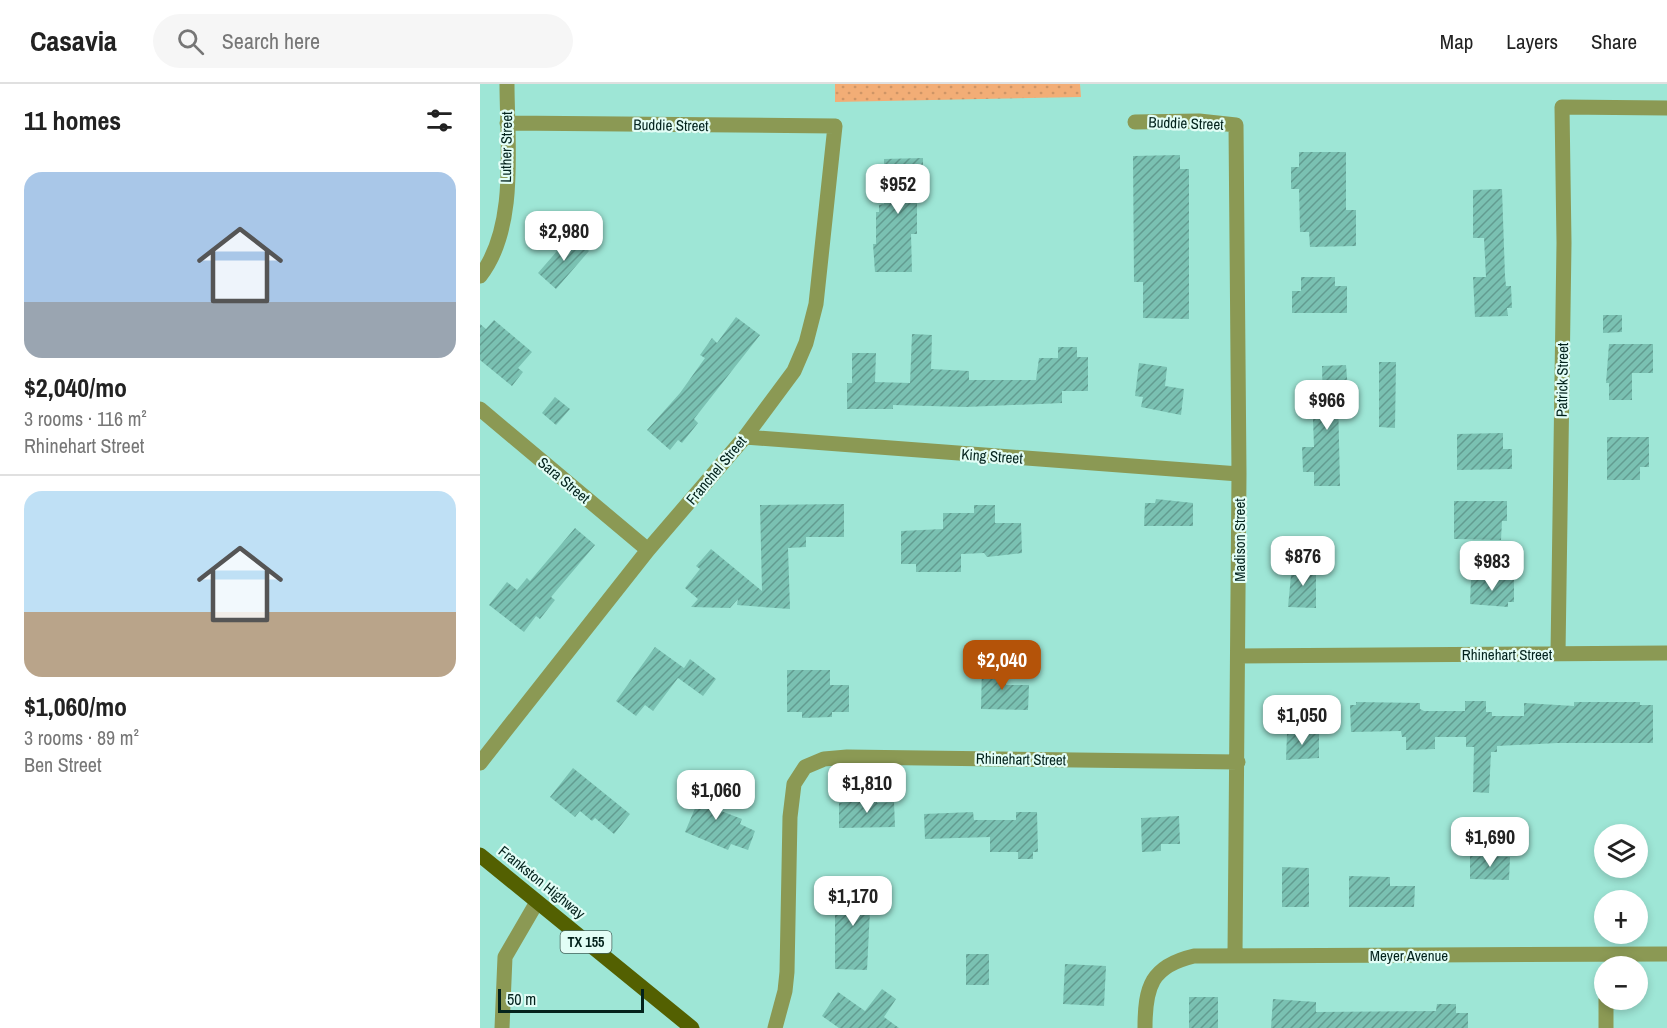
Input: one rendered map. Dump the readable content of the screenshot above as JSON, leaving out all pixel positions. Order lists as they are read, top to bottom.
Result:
{
  "streets": {
    "main road": ["Frankston Highway", "TX 155"],
    "street": [
      "Buddie Street",
      "Luther Street",
      "Patrick Street",
      "King Street",
      "Franchel Street",
      "Sara Street",
      "Madison Street",
      "Rhinehart Street",
      "Meyer Avenue"
    ]
  },
  "crossings": [
    ["Buddie Street", "Luther Street"],
    ["Buddie Street", "Franchel Street"],
    ["Buddie Street", "Madison Street"],
    ["Patrick Street", "Rhinehart Street"],
    ["King Street", "Franchel Street"],
    ["King Street", "Madison Street"],
    ["Franchel Street", "Sara Street"],
    ["Madison Street", "Rhinehart Street"],
    ["Madison Street", "Meyer Avenue"]
  ],
  "scale_bar": "50 m",
  "page": {
    "header": "Casavia",
    "search": "Search here",
    "nav": ["Map", "Layers", "Share"],
    "heading": "11 homes",
    "list": [
      {
        "name": "$2,040/mo",
        "note": "3 rooms · 116 m² · Rhinehart Street"
      },
      {
        "name": "$1,060/mo",
        "note": "3 rooms · 89 m² · Ben Street"
      }
    ],
    "price": [
      "$952",
      "$2,980",
      "$966",
      "$876",
      "$983",
      "$2,040",
      "$1,050",
      "$1,810",
      "$1,060",
      "$1,690",
      "$1,170"
    ],
    "map_buttons": ["+", "−"],
    "scale": "50 m"
  }
}
